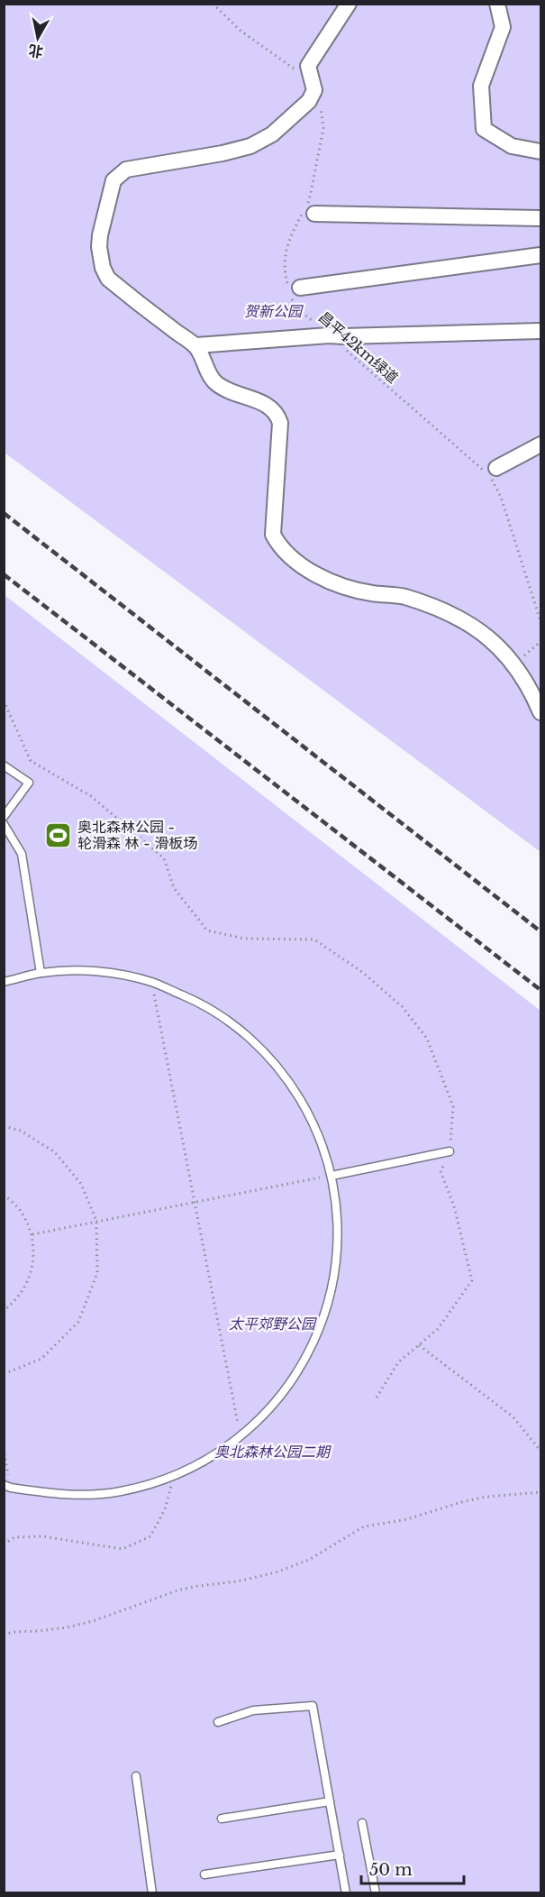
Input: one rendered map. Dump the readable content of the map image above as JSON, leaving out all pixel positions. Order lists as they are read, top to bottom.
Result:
{
  "streets": {
    "path": ["昌平42km绿道"]
  },
  "parks": ["贺新公园", "太平郊野公园", "奥北森林公园二期"],
  "places": {
    "sports": ["奥北森林公园 - 轮滑森 林 - 滑板场"]
  },
  "scale_bar": "50 m",
  "north": "bottom"
}
